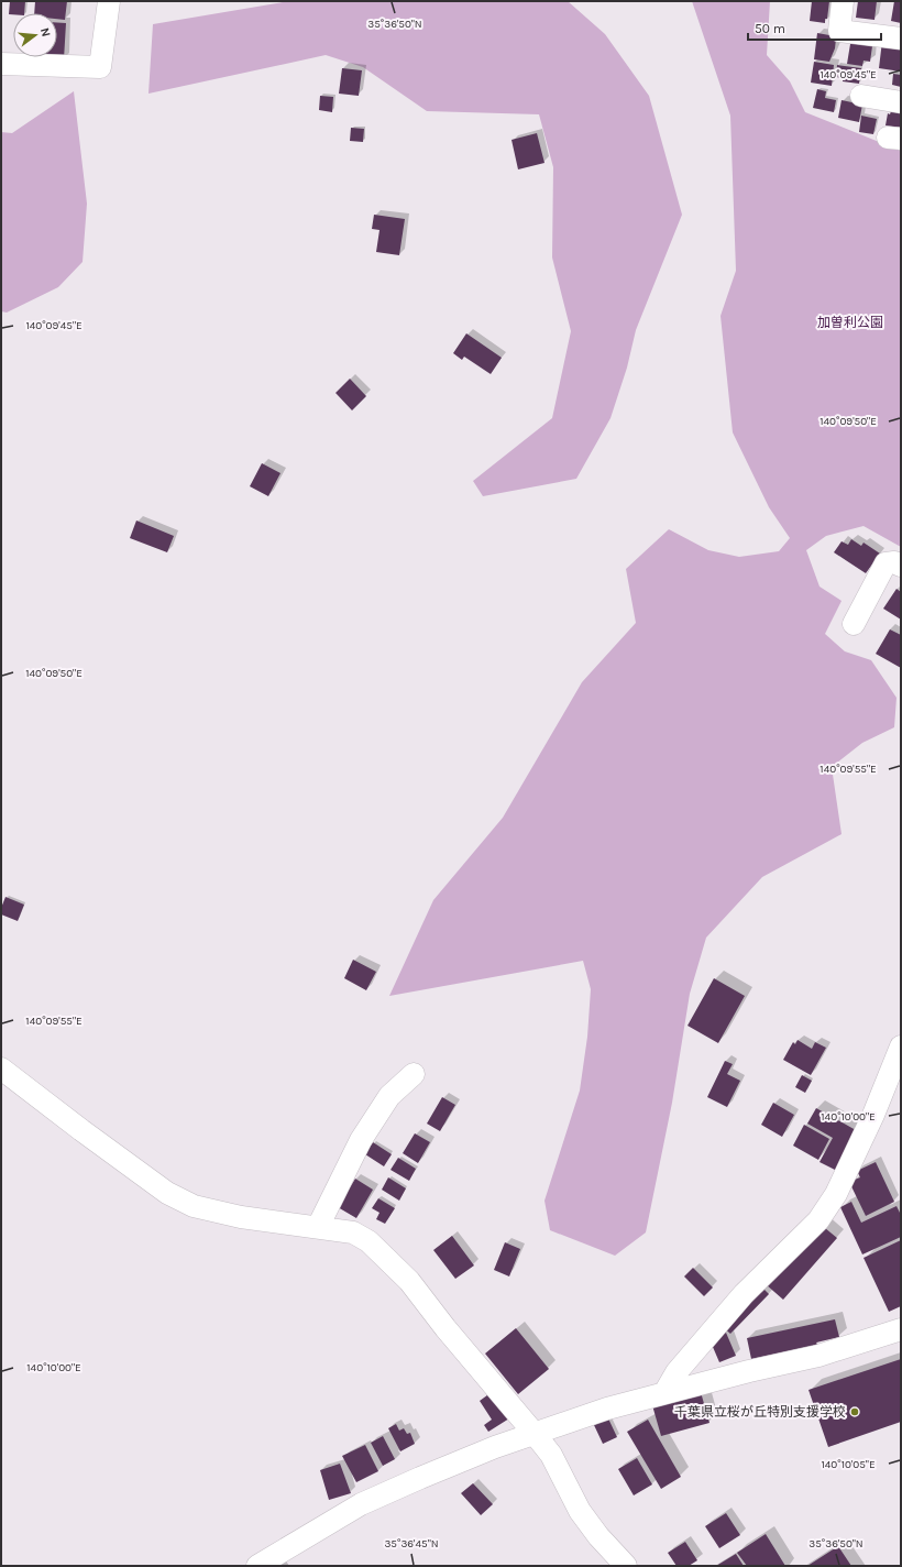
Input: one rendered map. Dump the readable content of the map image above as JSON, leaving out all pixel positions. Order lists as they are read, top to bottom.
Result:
{
  "parks": ["加曽利公園"],
  "places": ["千葉県立桜が丘特別支援学校"],
  "scale_bar": "50 m",
  "north": "right",
  "coordinates": [
    "35°36'50\"N",
    "140°09'45\"E",
    "140°09'50\"E",
    "140°09'55\"E",
    "140°10'00\"E",
    "140°10'05\"E",
    "35°36'45\"N"
  ]
}
